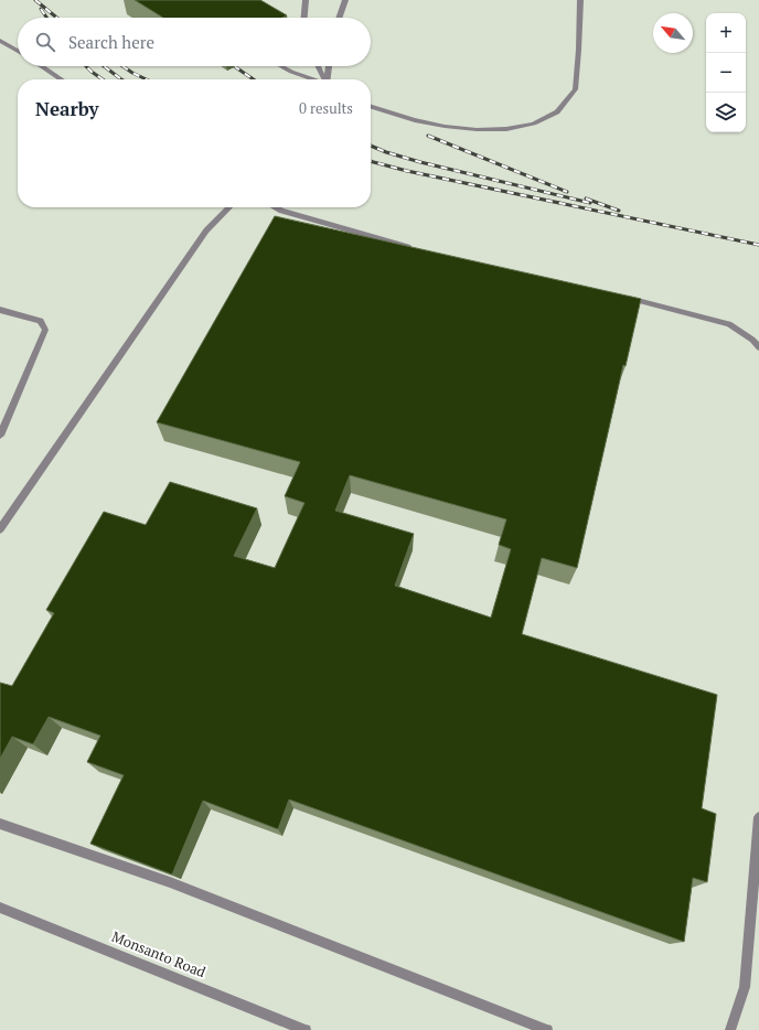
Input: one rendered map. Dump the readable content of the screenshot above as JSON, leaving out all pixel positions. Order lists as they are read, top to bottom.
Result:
{
  "streets": {
    "lane": ["Monsanto Road"]
  },
  "north": "top left",
  "page": {
    "map_buttons": ["+", "−"],
    "search": "Search here",
    "heading": ["Nearby", "0 results"]
  }
}
